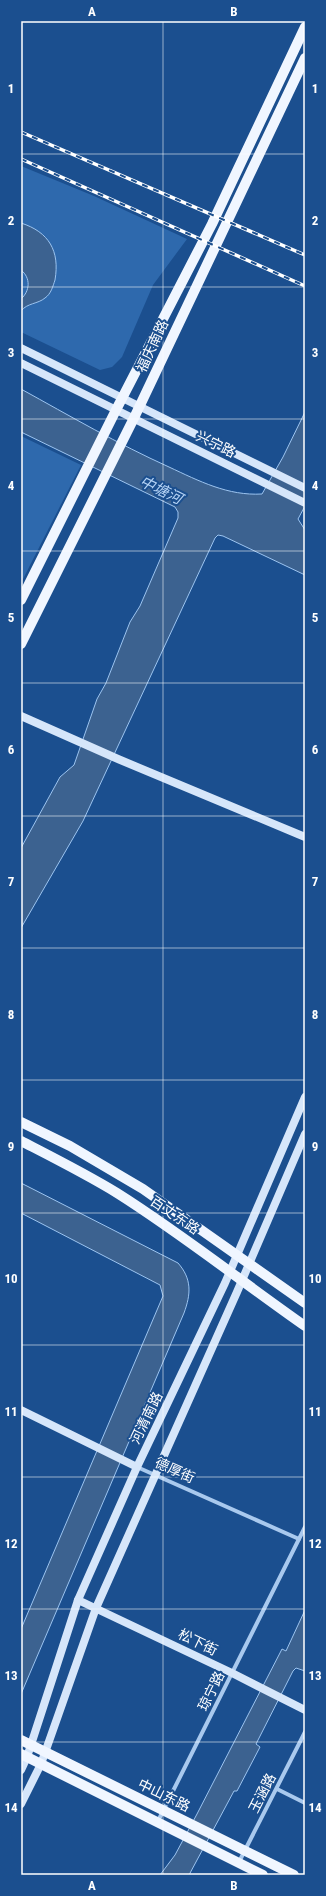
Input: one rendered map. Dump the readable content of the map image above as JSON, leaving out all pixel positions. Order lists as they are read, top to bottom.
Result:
{
  "streets": {
    "main road": [
      "福庆南路",
      "兴宁路",
      "百丈东路",
      "河清南路",
      "德厚街",
      "松下街",
      "中山东路"
    ],
    "street": ["琼宁路", "玉涵路"]
  },
  "crossings": [
    ["福庆南路", "兴宁路"],
    ["百丈东路", "河清南路"],
    ["河清南路", "德厚街"],
    ["河清南路", "松下街"],
    ["河清南路", "中山东路"],
    ["德厚街", "琼宁路"],
    ["松下街", "琼宁路"],
    ["琼宁路", "中山东路"],
    ["玉涵路", "中山东路"]
  ],
  "water": ["中塘河"],
  "grid": {
    "columns": ["A", "B"],
    "rows": [
      "1",
      "2",
      "3",
      "4",
      "5",
      "6",
      "7",
      "8",
      "9",
      "10",
      "11",
      "12",
      "13",
      "14"
    ]
  }
}
